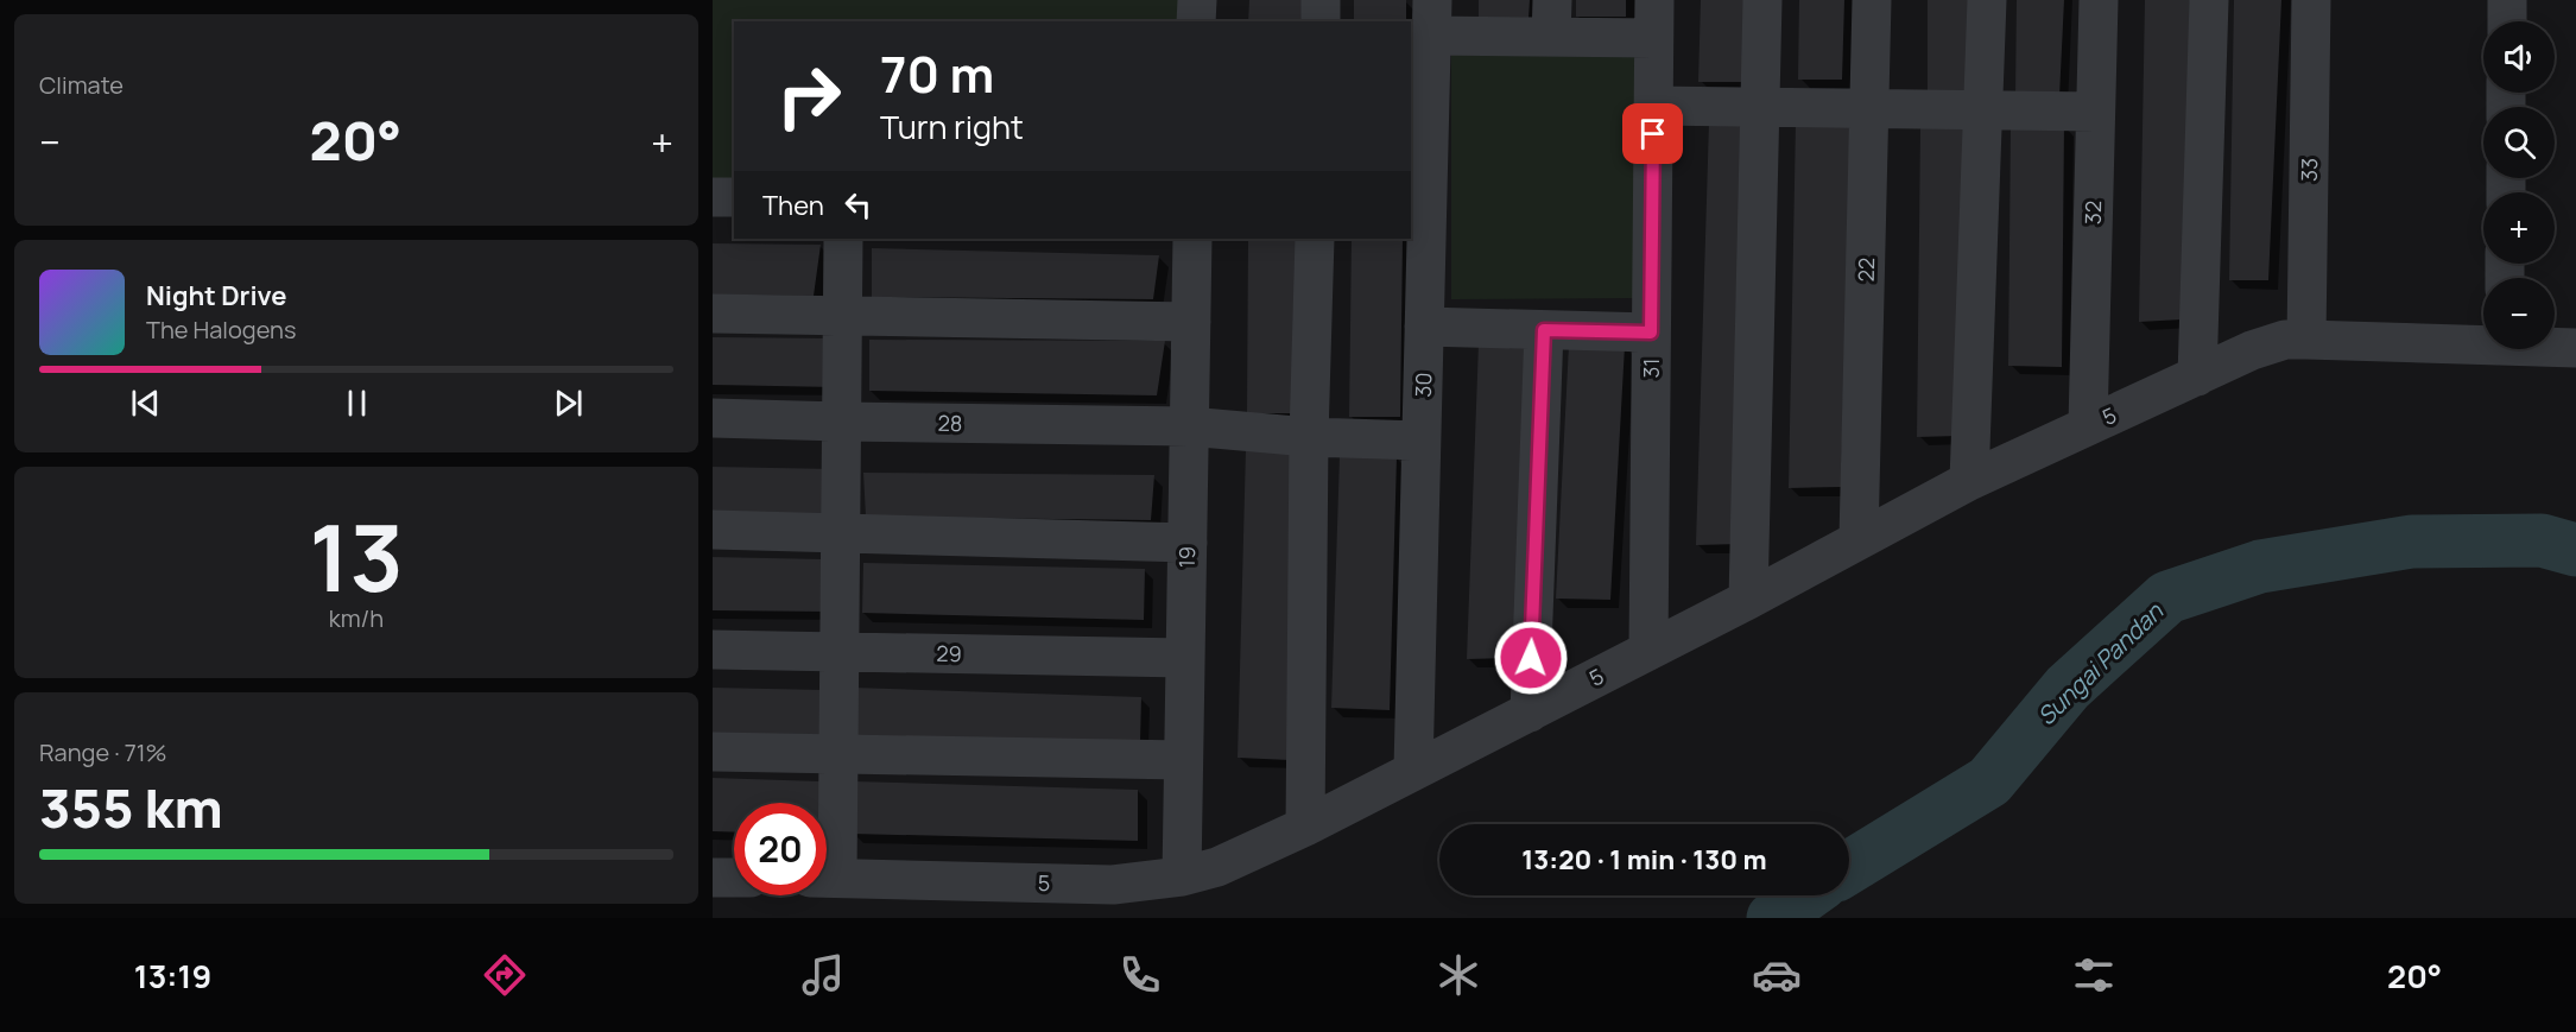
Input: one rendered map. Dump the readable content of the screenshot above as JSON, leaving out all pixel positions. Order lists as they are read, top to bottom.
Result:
{
  "streets": {
    "street": [
      "33",
      "32",
      "22",
      "31",
      "30",
      "5",
      "28",
      "19",
      "29"
    ]
  },
  "crossings": [
    ["33", "5"],
    ["32", "5"],
    ["22", "5"],
    ["31", "5"],
    ["30", "5"],
    ["30", "28"],
    ["5", "19"],
    ["28", "19"],
    ["19", "29"]
  ],
  "water": ["Sungai Pandan"],
  "page": {
    "tile": [
      "Climate",
      ["13", "km/h"],
      ["Range · 71%", "355 km"]
    ],
    "map_buttons": ["+", "−"],
    "turn": ["70 m", "Turn right"],
    "heat": ["−", "20°", "+"],
    "then": "Then",
    "song": ["Night Drive", "The Halogens"],
    "limit": "20",
    "trip": "13:20 · 1 min · 130 m",
    "tabs": ["13:19", "20°"]
  }
}
